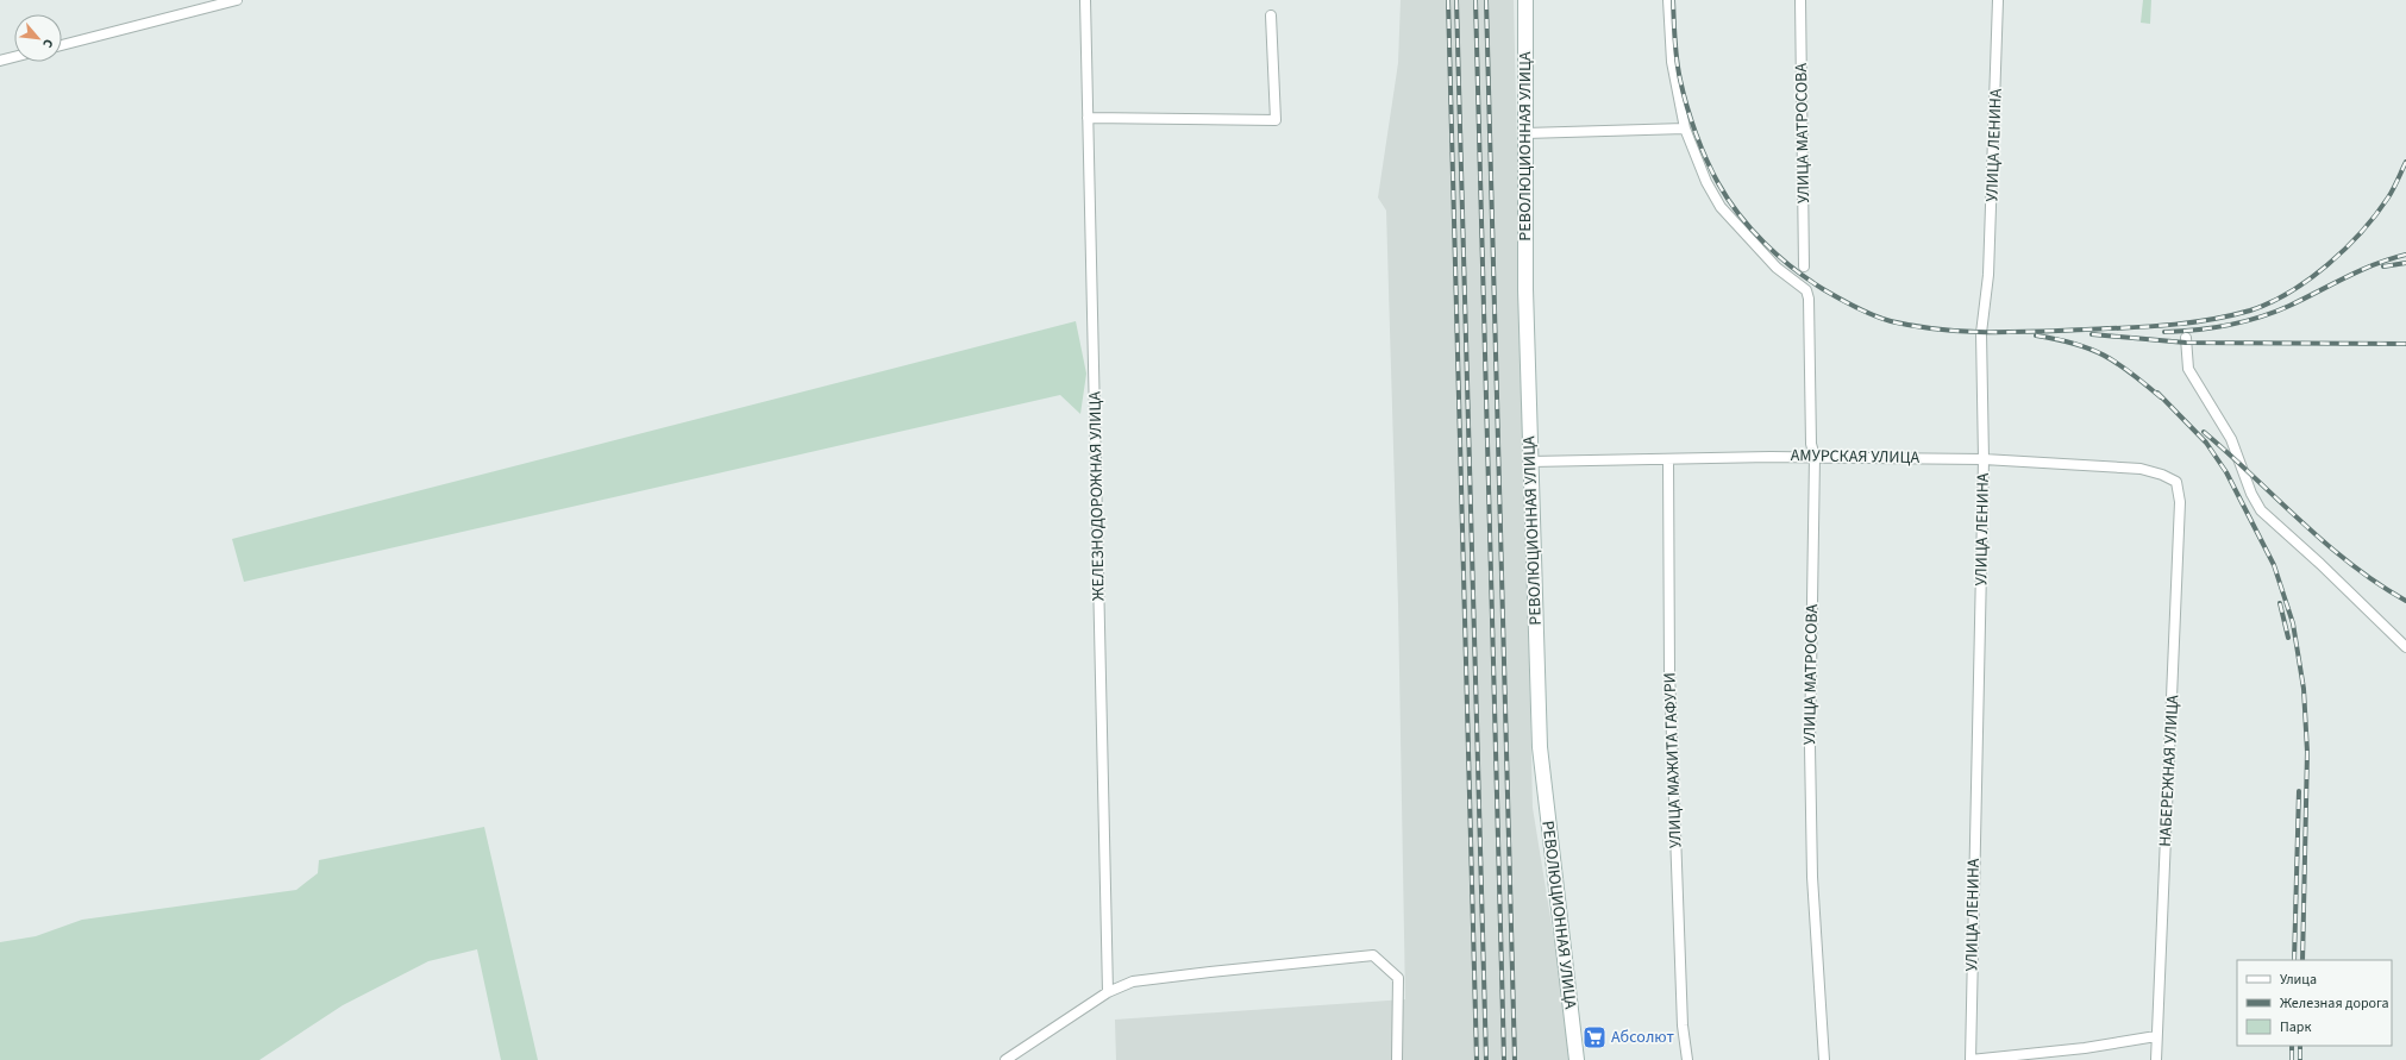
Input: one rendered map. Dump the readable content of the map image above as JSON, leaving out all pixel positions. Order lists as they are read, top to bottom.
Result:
{
  "streets": {
    "main road": ["РЕВОЛЮЦИОННАЯ УЛИЦА"],
    "street": [
      "УЛИЦА МАТРОСОВА",
      "УЛИЦА ЛЕНИНА",
      "АМУРСКАЯ УЛИЦА",
      "ЖЕЛЕЗНОДОРОЖНАЯ УЛИЦА",
      "УЛИЦА МАЖИТА ГАФУРИ",
      "НАБЕРЕЖНАЯ УЛИЦА"
    ]
  },
  "crossings": [
    ["УЛИЦА МАТРОСОВА", "АМУРСКАЯ УЛИЦА"],
    ["УЛИЦА ЛЕНИНА", "АМУРСКАЯ УЛИЦА"],
    ["РЕВОЛЮЦИОННАЯ УЛИЦА", "АМУРСКАЯ УЛИЦА"],
    ["АМУРСКАЯ УЛИЦА", "УЛИЦА МАЖИТА ГАФУРИ"],
    ["АМУРСКАЯ УЛИЦА", "НАБЕРЕЖНАЯ УЛИЦА"]
  ],
  "places": {
    "supermarket": ["Абсолют"]
  },
  "legend": ["Улица", "Железная дорога", "Парк"],
  "north": "bottom right"
}
